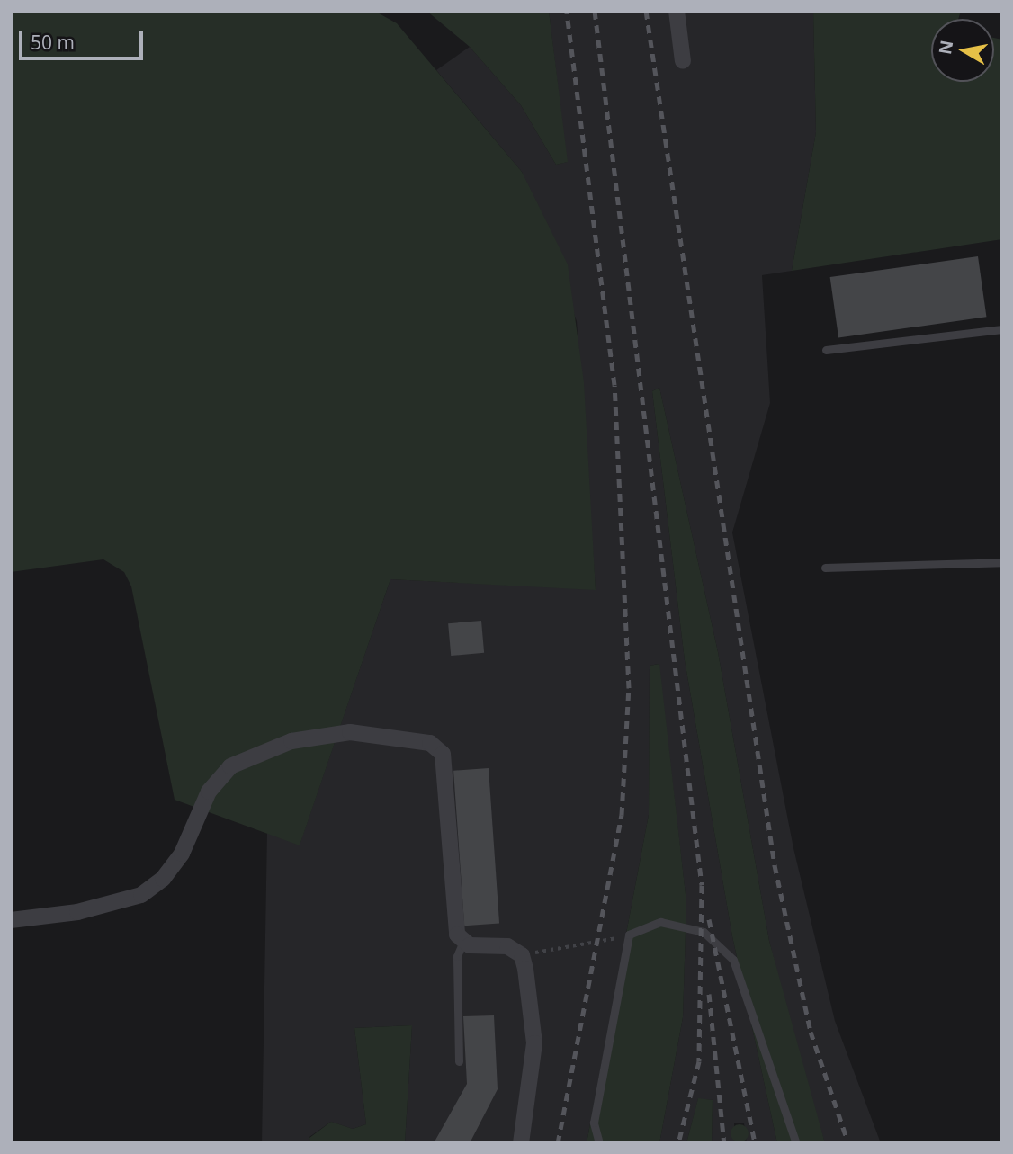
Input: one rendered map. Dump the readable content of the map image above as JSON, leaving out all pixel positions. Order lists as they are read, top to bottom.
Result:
{
  "scale_bar": "50 m",
  "north": "left"
}
